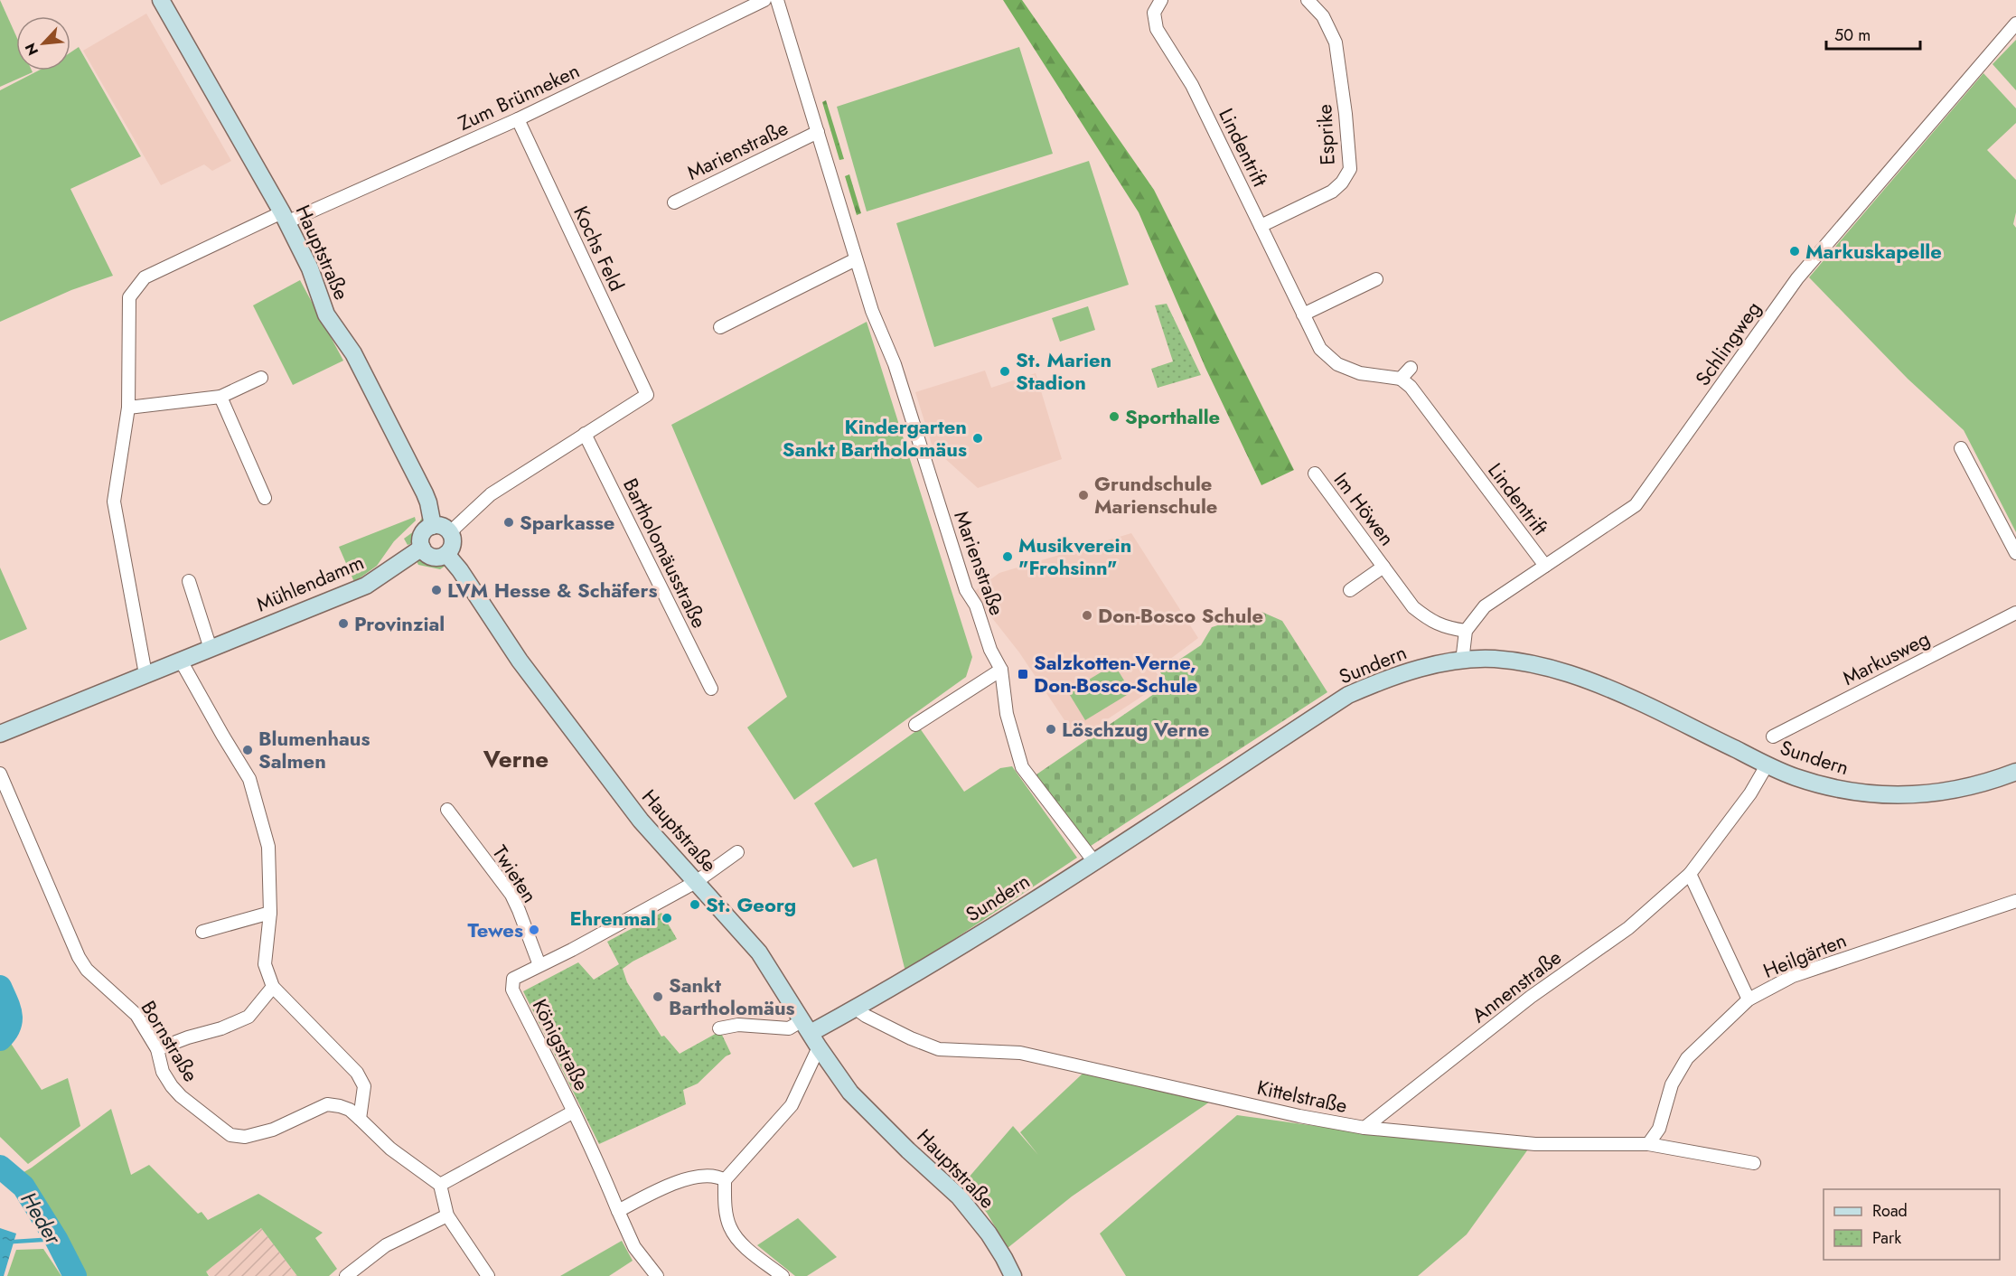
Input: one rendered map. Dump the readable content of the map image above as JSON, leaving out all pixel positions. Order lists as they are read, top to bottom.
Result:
{
  "streets": {
    "street": [
      "Zum Brünneken",
      "Esprike",
      "Lindentrift",
      "Marienstraße",
      "Kochs Feld",
      "Hauptstraße",
      "Schlingweg",
      "Im Höwen",
      "Bartholomäusstraße",
      "Mühlendamm",
      "Markusweg",
      "Sundern",
      "Twieten",
      "Heilgärten",
      "Annenstraße",
      "Bornstraße",
      "Königstraße",
      "Kittelstraße"
    ]
  },
  "crossings": [
    ["Zum Brünneken", "Kochs Feld"],
    ["Zum Brünneken", "Hauptstraße"],
    ["Zum Brünneken", "Mühlendamm"],
    ["Esprike", "Lindentrift"],
    ["Lindentrift", "Schlingweg"],
    ["Marienstraße", "Sundern"],
    ["Kochs Feld", "Bartholomäusstraße"],
    ["Hauptstraße", "Mühlendamm"],
    ["Hauptstraße", "Sundern"],
    ["Hauptstraße", "Königstraße"],
    ["Schlingweg", "Im Höwen"],
    ["Sundern", "Annenstraße"],
    ["Sundern", "Kittelstraße"],
    ["Twieten", "Königstraße"],
    ["Heilgärten", "Kittelstraße"],
    ["Annenstraße", "Kittelstraße"]
  ],
  "districts": ["Verne"],
  "water": ["Heder"],
  "places": {
    "other": [
      "Markuskapelle",
      "St. Marien Stadion",
      "Sporthalle",
      "Kindergarten Sankt Bartholomäus",
      "Grundschule Marienschule",
      "Sparkasse",
      "Musikverein \"Frohsinn\"",
      "LVM Hesse & Schäfers",
      "Don-Bosco Schule",
      "Provinzial",
      "Löschzug Verne",
      "Blumenhaus Salmen",
      "St. Georg",
      "Ehrenmal",
      "Tewes",
      "Sankt Bartholomäus"
    ],
    "transit": ["Salzkotten-Verne, Don-Bosco-Schule"]
  },
  "legend": ["Road", "Park"],
  "scale_bar": "50 m",
  "north": "bottom left"
}
